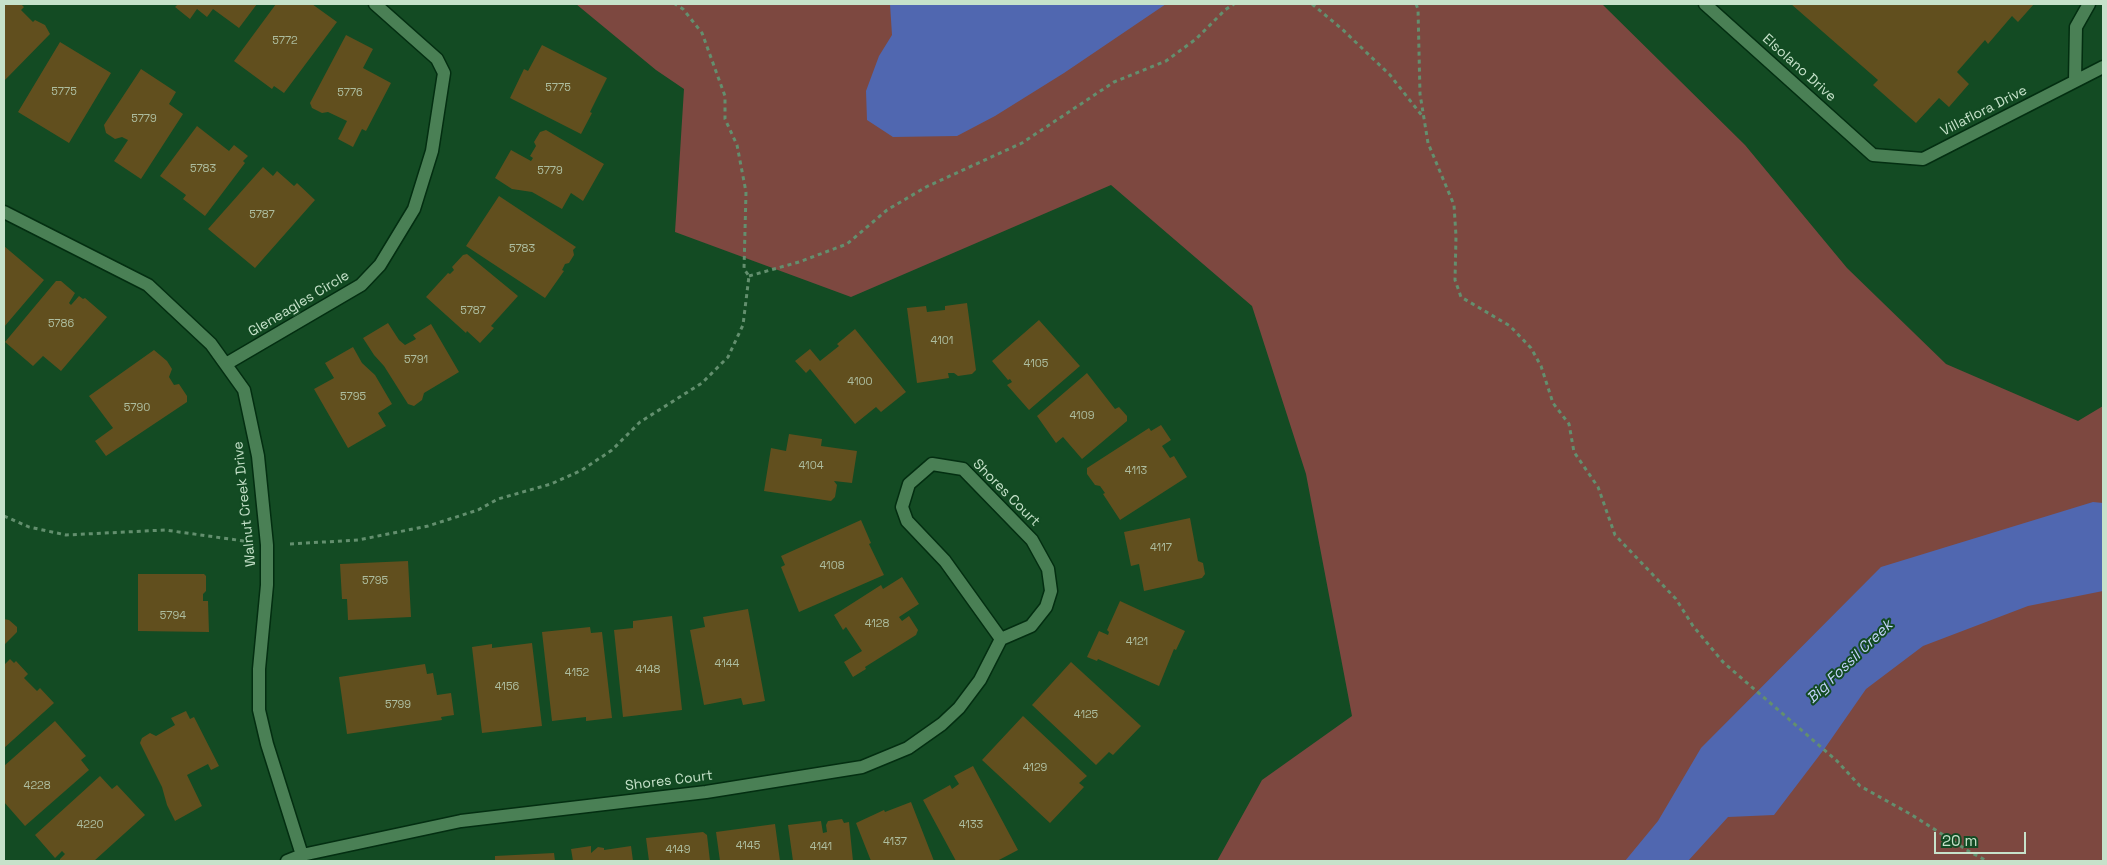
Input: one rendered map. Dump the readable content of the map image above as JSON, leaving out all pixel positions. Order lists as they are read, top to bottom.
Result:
{
  "streets": {
    "street": [
      "Elsolano Drive",
      "Villaflora Drive",
      "Gleneagles Circle",
      "Shores Court",
      "Walnut Creek Drive"
    ]
  },
  "crossings": [
    ["Elsolano Drive", "Villaflora Drive"],
    ["Gleneagles Circle", "Walnut Creek Drive"],
    ["Shores Court", "Walnut Creek Drive"]
  ],
  "water": ["Big Fossil Creek"],
  "house_numbers": [
    "5772",
    "5775",
    "5775",
    "5776",
    "5779",
    "5783",
    "5779",
    "5787",
    "5783",
    "5787",
    "5786",
    "4101",
    "5791",
    "4105",
    "4100",
    "5795",
    "5790",
    "4109",
    "4104",
    "4113",
    "4117",
    "4108",
    "5795",
    "5794",
    "4128",
    "4121",
    "4144",
    "4148",
    "4152",
    "4156",
    "5799",
    "4125",
    "4129",
    "4228",
    "4220",
    "4133",
    "4137",
    "4145",
    "4141",
    "4149"
  ],
  "scale_bar": "20 m"
}
